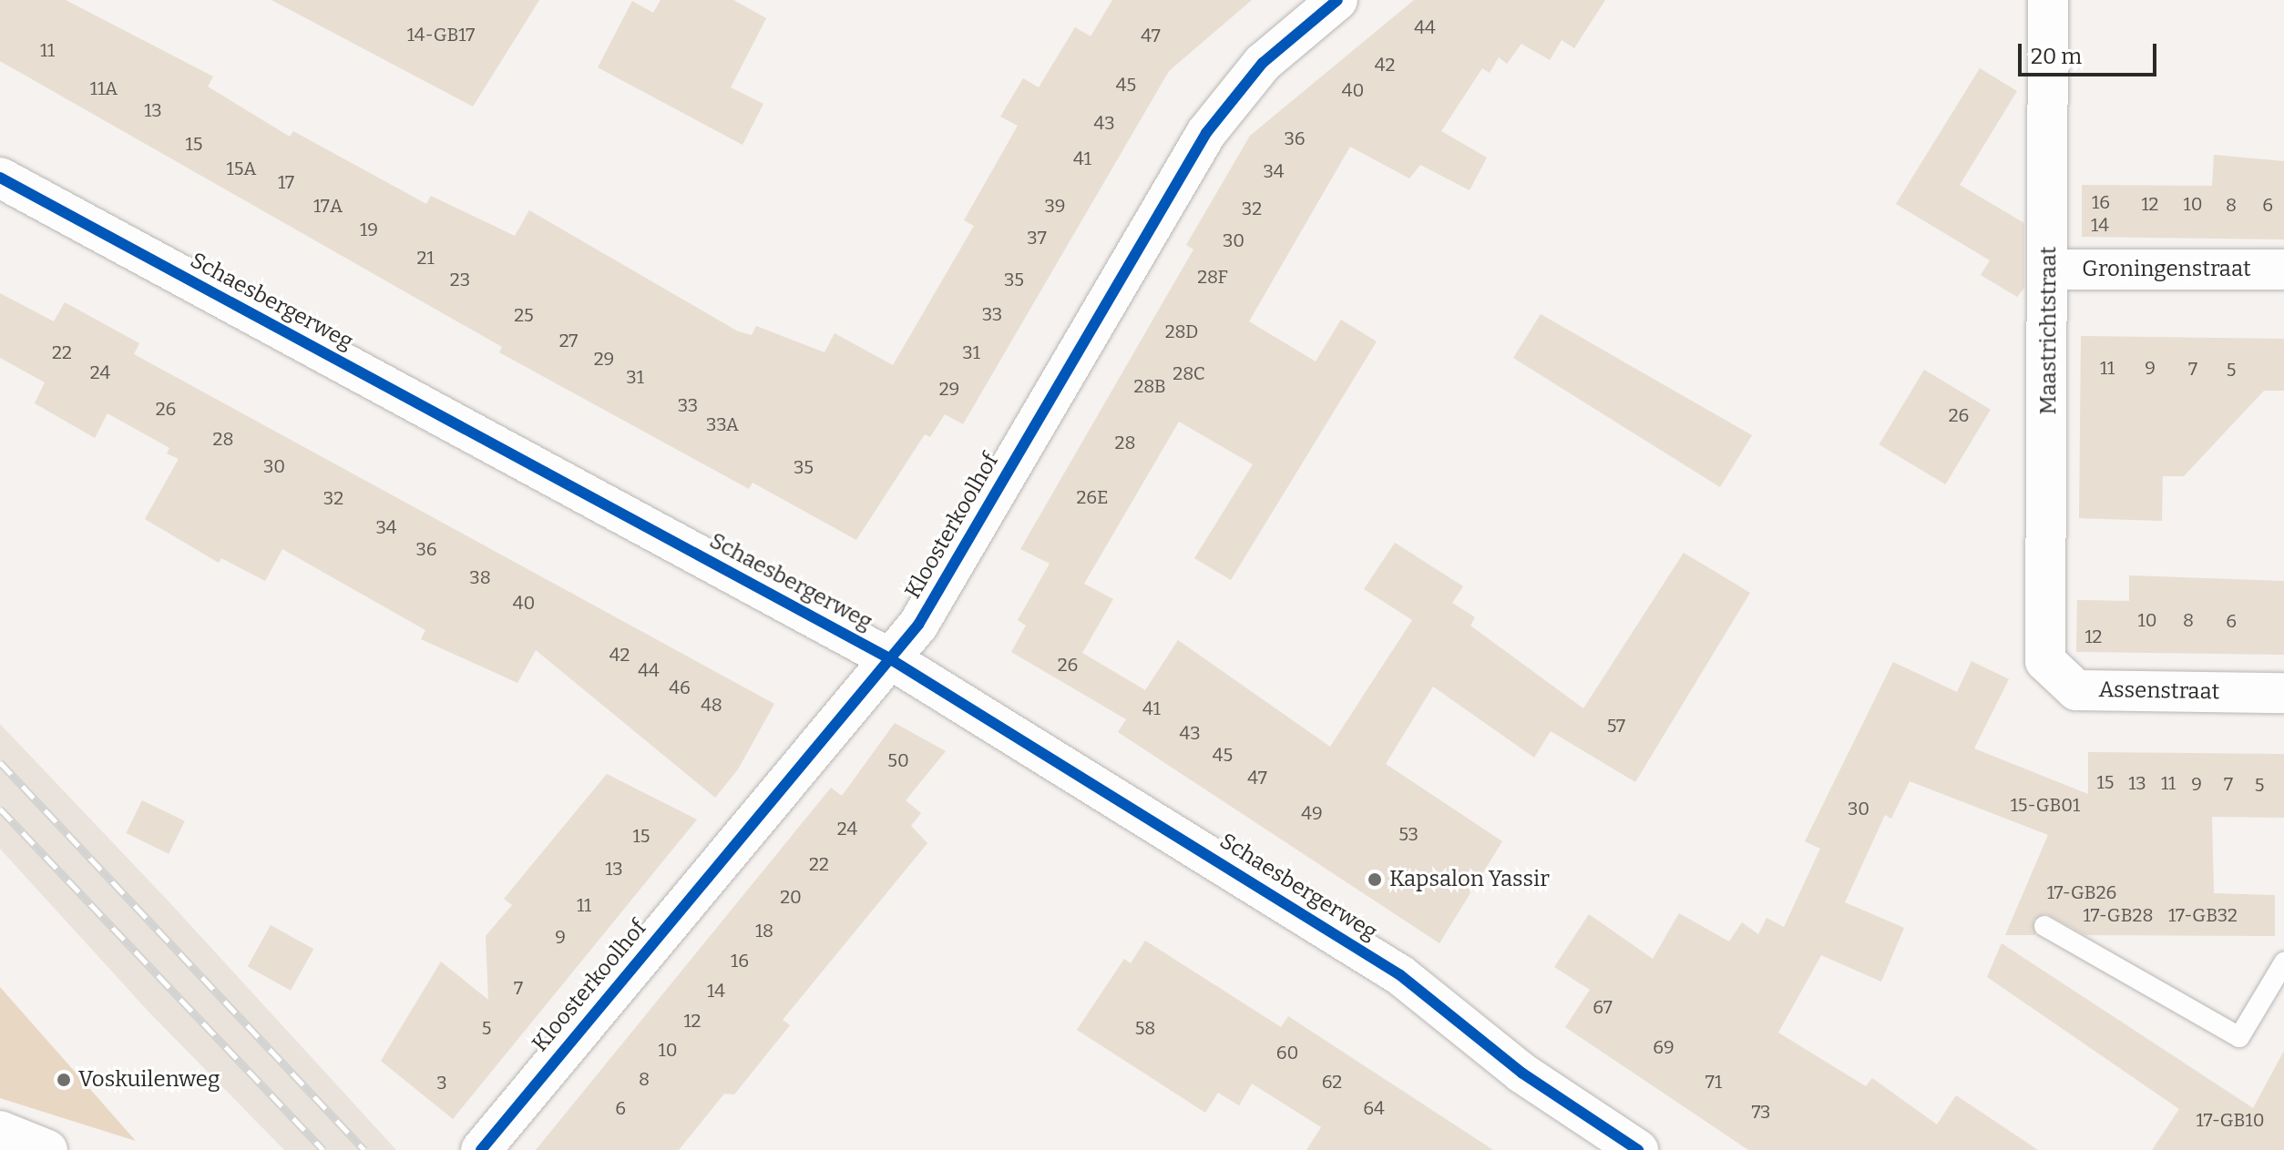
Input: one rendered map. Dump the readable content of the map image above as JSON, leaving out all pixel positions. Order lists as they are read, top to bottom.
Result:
{
  "streets": {
    "street": [
      "Groningenstraat",
      "Schaesbergerweg",
      "Maastrichtstraat",
      "Kloosterkoolhof",
      "Assenstraat"
    ]
  },
  "crossings": [
    ["Groningenstraat", "Maastrichtstraat"],
    ["Schaesbergerweg", "Kloosterkoolhof"],
    ["Maastrichtstraat", "Assenstraat"]
  ],
  "places": ["Kapsalon Yassir", "Voskuilenweg"],
  "house_numbers": [
    "44",
    "14-GB17",
    "47",
    "11",
    "42",
    "45",
    "11A",
    "40",
    "13",
    "43",
    "36",
    "15",
    "41",
    "15A",
    "34",
    "17",
    "16",
    "12",
    "10",
    "8",
    "6",
    "17A",
    "39",
    "32",
    "14",
    "19",
    "37",
    "30",
    "21",
    "28F",
    "23",
    "35",
    "33",
    "25",
    "28D",
    "27",
    "22",
    "31",
    "29",
    "11",
    "9",
    "7",
    "5",
    "24",
    "28C",
    "31",
    "28B",
    "29",
    "33",
    "26",
    "26",
    "33A",
    "28",
    "28",
    "30",
    "35",
    "26E",
    "32",
    "34",
    "36",
    "38",
    "40",
    "10",
    "8",
    "6",
    "12",
    "42",
    "26",
    "44",
    "46",
    "48",
    "41",
    "57",
    "43",
    "45",
    "50",
    "47",
    "15",
    "13",
    "11",
    "9",
    "7",
    "5",
    "15-GB01",
    "30",
    "49",
    "24",
    "53",
    "15",
    "22",
    "13",
    "17-GB26",
    "20",
    "11",
    "17-GB28",
    "17-GB32",
    "18",
    "9",
    "16",
    "7",
    "14",
    "67",
    "12",
    "5",
    "58",
    "69",
    "10",
    "60",
    "8",
    "62",
    "71",
    "3",
    "6",
    "64",
    "73",
    "17-GB10"
  ],
  "scale_bar": "20 m"
}
